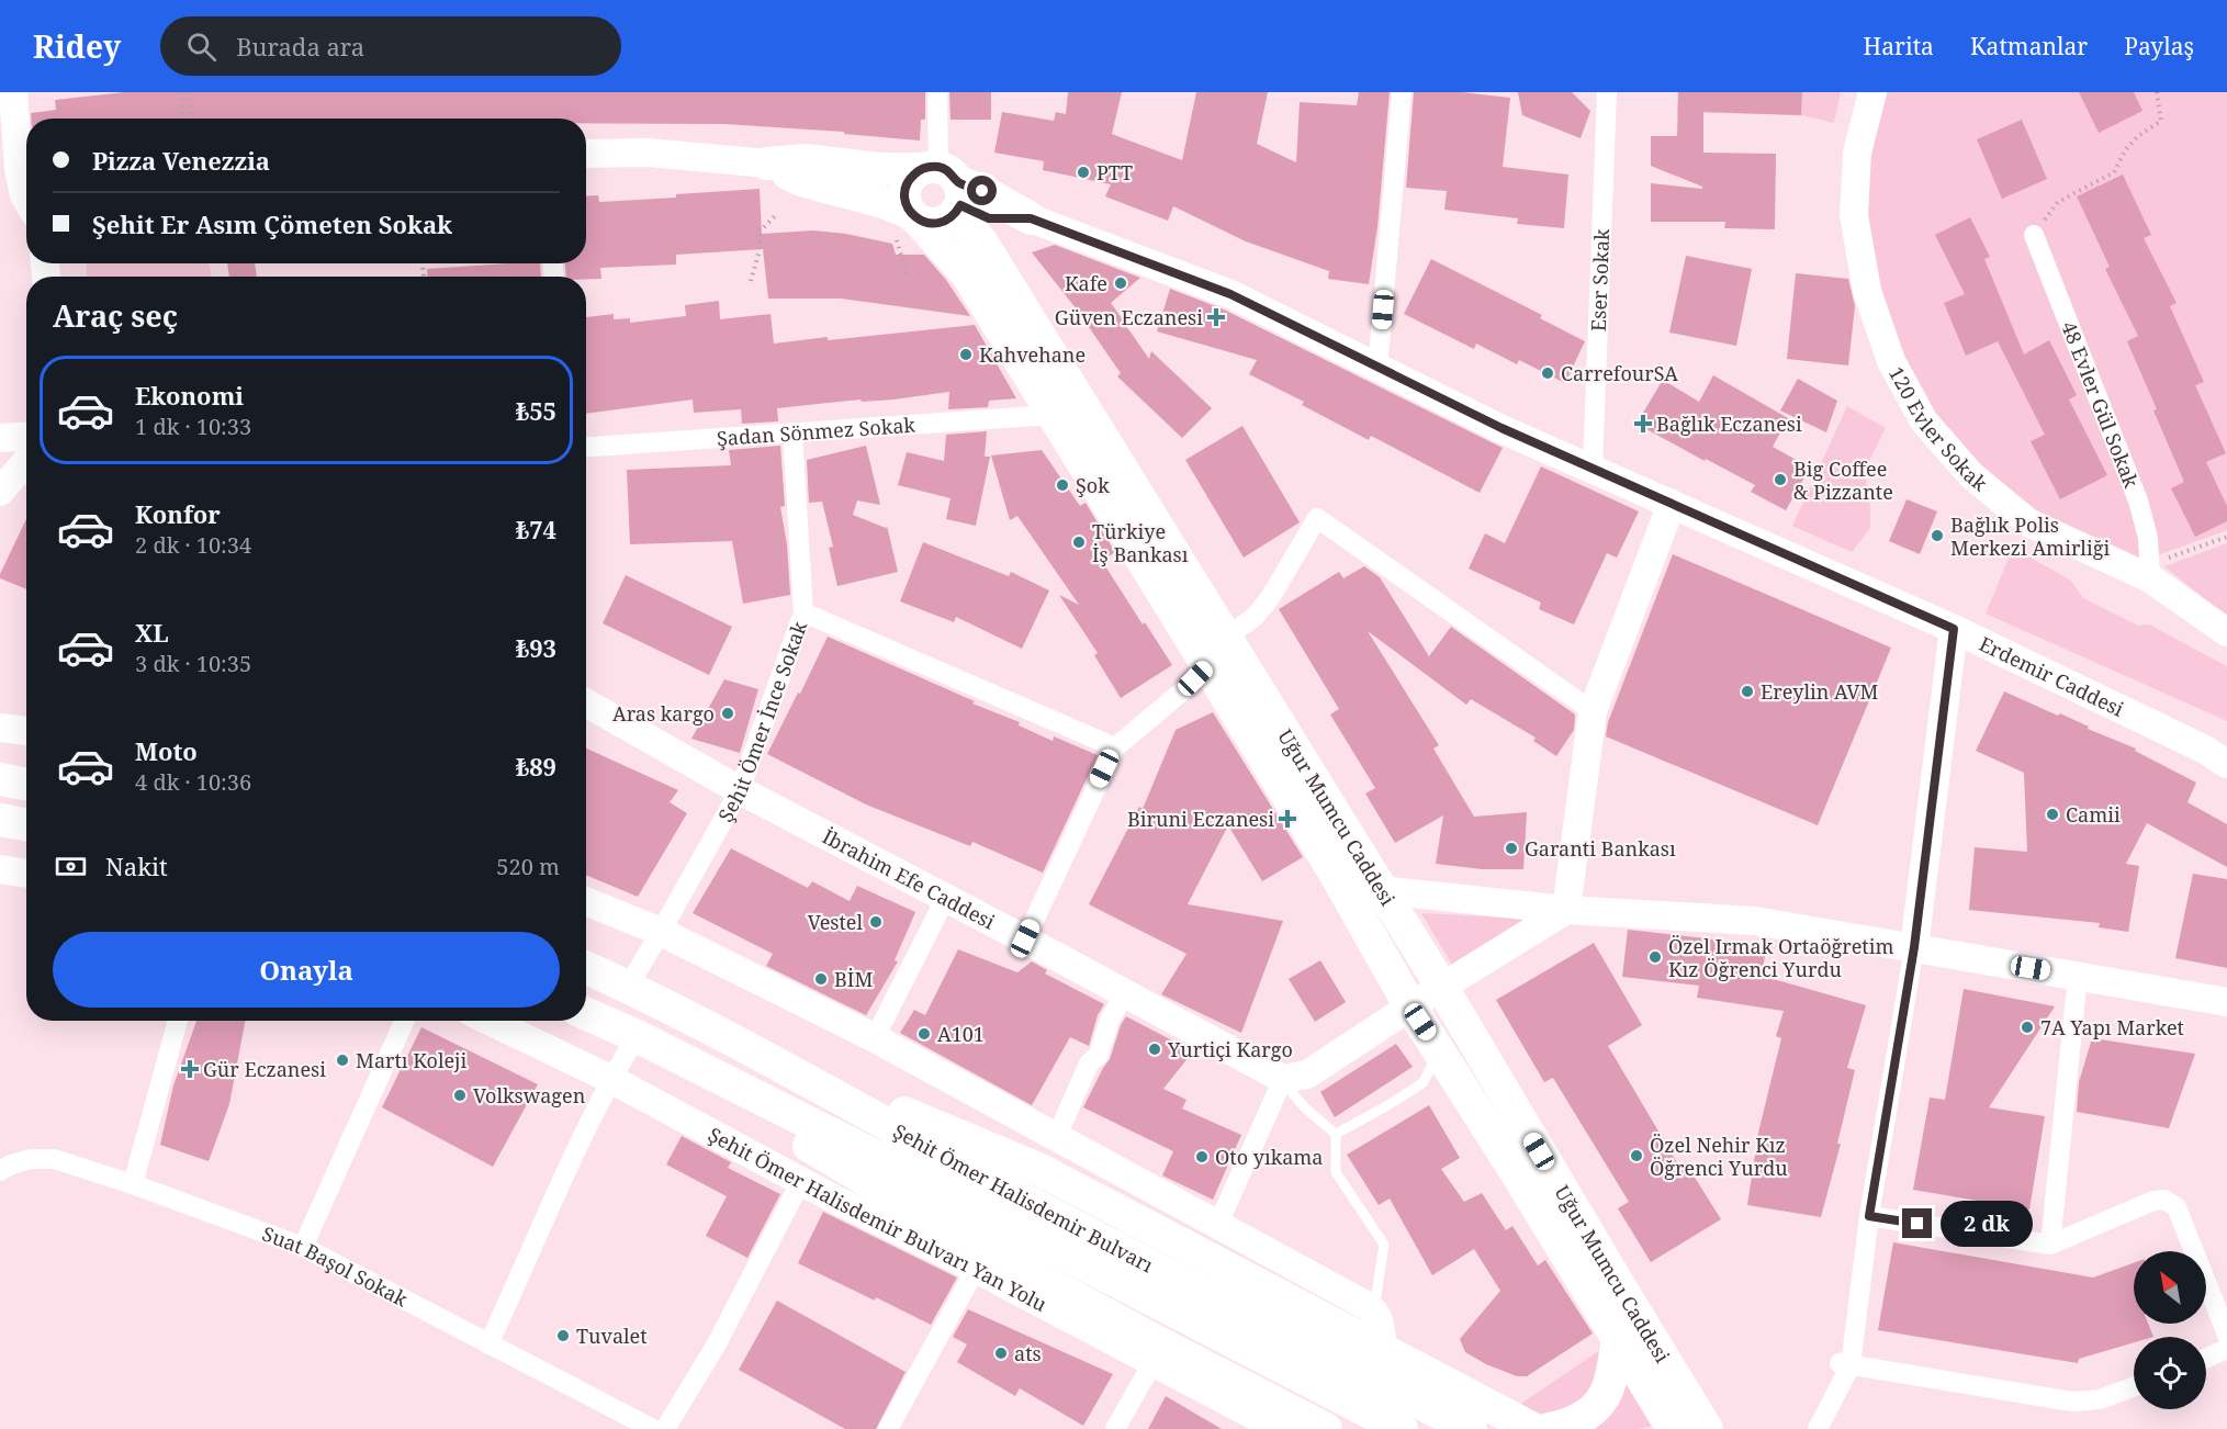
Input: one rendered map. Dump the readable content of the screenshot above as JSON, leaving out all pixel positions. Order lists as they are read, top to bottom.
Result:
{
  "streets": {
    "main road": ["Erdemir Caddesi", "Uğur Mumcu Caddesi", "Şehit Ömer Halisdemir Bulvarı"],
    "street": [
      "Eser Sokak",
      "48 Evler Gül Sokak",
      "120 Evler Sokak",
      "Şadan Sönmez Sokak",
      "Şehit Ömer İnce Sokak",
      "İbrahim Efe Caddesi",
      "Şehit Ömer Halisdemir Bulvarı Yan Yolu",
      "Suat Başol Sokak"
    ]
  },
  "crossings": [
    ["Eser Sokak", "Erdemir Caddesi"],
    ["48 Evler Gül Sokak", "120 Evler Sokak"],
    ["Şadan Sönmez Sokak", "Şehit Ömer İnce Sokak"],
    ["Şadan Sönmez Sokak", "Uğur Mumcu Caddesi"],
    ["Erdemir Caddesi", "Uğur Mumcu Caddesi"],
    ["Şehit Ömer İnce Sokak", "İbrahim Efe Caddesi"],
    ["Şehit Ömer İnce Sokak", "Şehit Ömer Halisdemir Bulvarı"]
  ],
  "places": {
    "other": [
      "PTT",
      "Kafe",
      "Kahvehane",
      "CarrefourSA",
      "Big Coffee & Pizzante",
      "Şok",
      "Bağlık Polis Merkezi Amirliği",
      "Türkiye İş Bankası",
      "Ereylin AVM",
      "Aras kargo",
      "Camii",
      "Garanti Bankası",
      "Vestel",
      "Özel Irmak Ortaöğretim Kız Öğrenci Yurdu",
      "BİM",
      "7A Yapı Market",
      "A101",
      "Yurtiçi Kargo",
      "Martı Koleji",
      "Volkswagen",
      "Özel Nehir Kız Öğrenci Yurdu",
      "Oto yıkama",
      "Tuvalet",
      "ats"
    ],
    "health": [
      "Güven Eczanesi",
      "Bağlık Eczanesi",
      "Biruni Eczanesi",
      "Gür Eczanesi"
    ]
  },
  "north": "top left",
  "page": {
    "header": "Ridey",
    "search": "Burada ara",
    "nav": ["Harita", "Katmanlar", "Paylaş"],
    "banner": ["Pizza Venezzia", "Şehit Er Asım Çömeten Sokak"],
    "heading": "Araç seç",
    "list": [
      {
        "name": "Ekonomi",
        "note": "1 dk · 10:33",
        "value": "₺55"
      },
      {
        "name": "Konfor",
        "note": "2 dk · 10:34",
        "value": "₺74"
      },
      {
        "name": "XL",
        "note": "3 dk · 10:35",
        "value": "₺93"
      },
      {
        "name": "Moto",
        "note": "4 dk · 10:36",
        "value": "₺89"
      }
    ],
    "pay": ["Nakit", "520 m"],
    "buttons": "Onayla",
    "bubble": "2 dk"
  }
}
